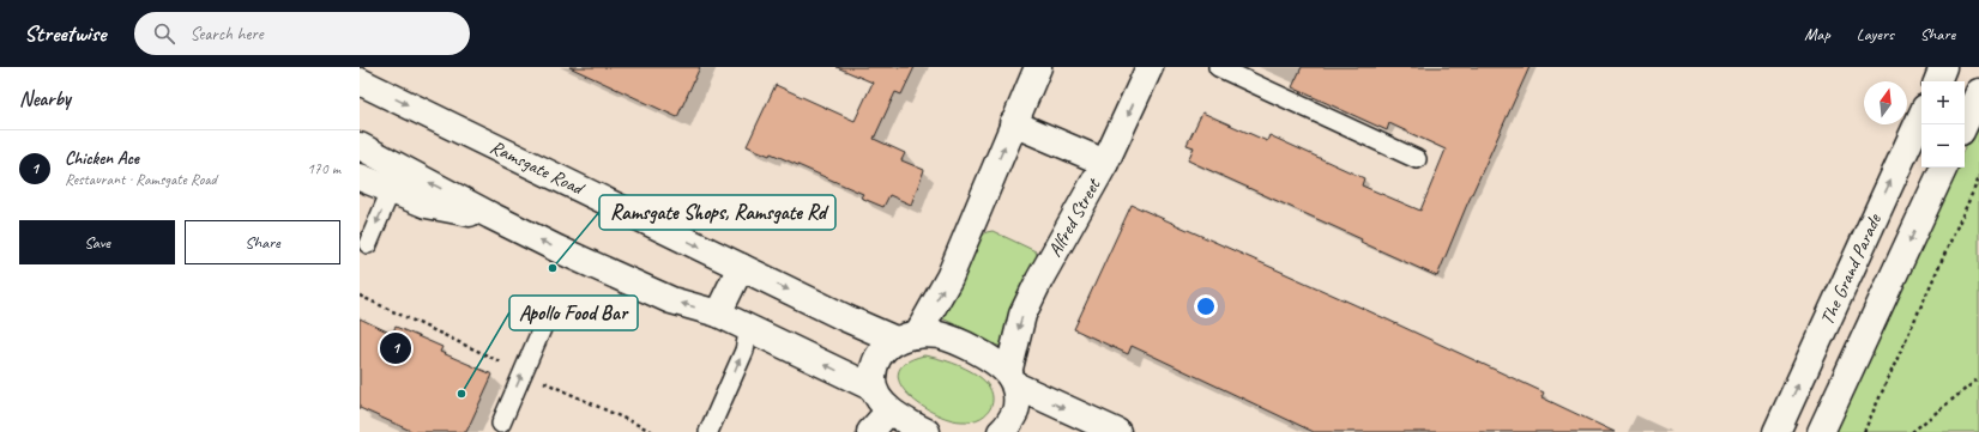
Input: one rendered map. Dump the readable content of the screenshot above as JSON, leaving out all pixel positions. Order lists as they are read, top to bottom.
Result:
{
  "streets": {
    "main road": ["Ramsgate Road", "Alfred Street", "The Grand Parade"]
  },
  "places": ["Ramsgate Shops, Ramsgate Rd", "Apollo Food Bar"],
  "north": "top",
  "page": {
    "header": "Streetwise",
    "search": "Search here",
    "nav": ["Map", "Layers", "Share"],
    "heading": "Nearby",
    "map_buttons": ["+", "−"],
    "list": [
      {
        "mark": "1",
        "name": "Chicken Ace",
        "note": "Restaurant · Ramsgate Road",
        "value": "170 m"
      }
    ],
    "buttons": ["Save", "Share"],
    "pins": "1"
  }
}
